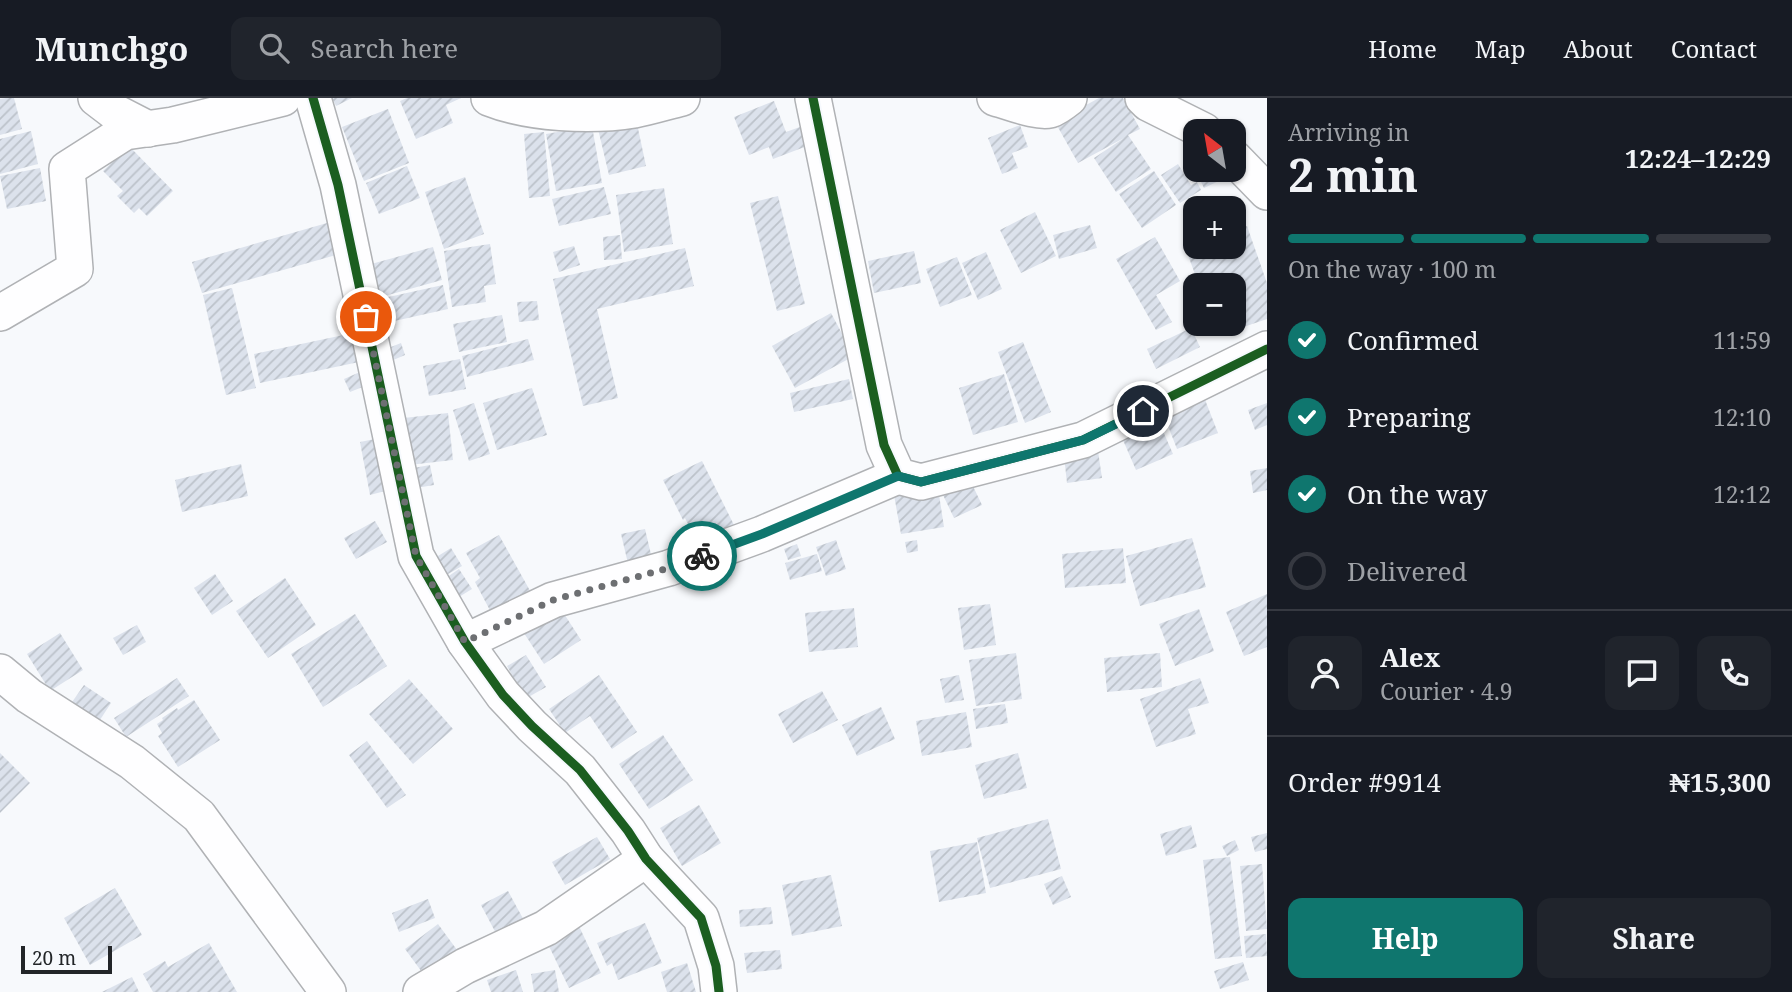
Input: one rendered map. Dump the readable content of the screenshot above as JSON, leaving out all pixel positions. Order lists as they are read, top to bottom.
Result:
{
  "scale_bar": "20 m",
  "north": "top left",
  "page": {
    "header": "Munchgo",
    "search": "Search here",
    "nav": [
      "Home",
      "Map",
      "About",
      "Contact"
    ],
    "heading": ["2 min", "Arriving in", "12:24–12:29"],
    "panel": [
      "Alex",
      "Courier · 4.9",
      "Order #9914",
      "₦15,300"
    ],
    "map_buttons": ["+", "−"],
    "bar": "On the way · 100 m",
    "list": [
      ["Confirmed", "11:59"],
      ["Preparing", "12:10"],
      ["On the way", "12:12"],
      "Delivered"
    ],
    "buttons": ["Help", "Share"],
    "scale": "20 m"
  }
}
